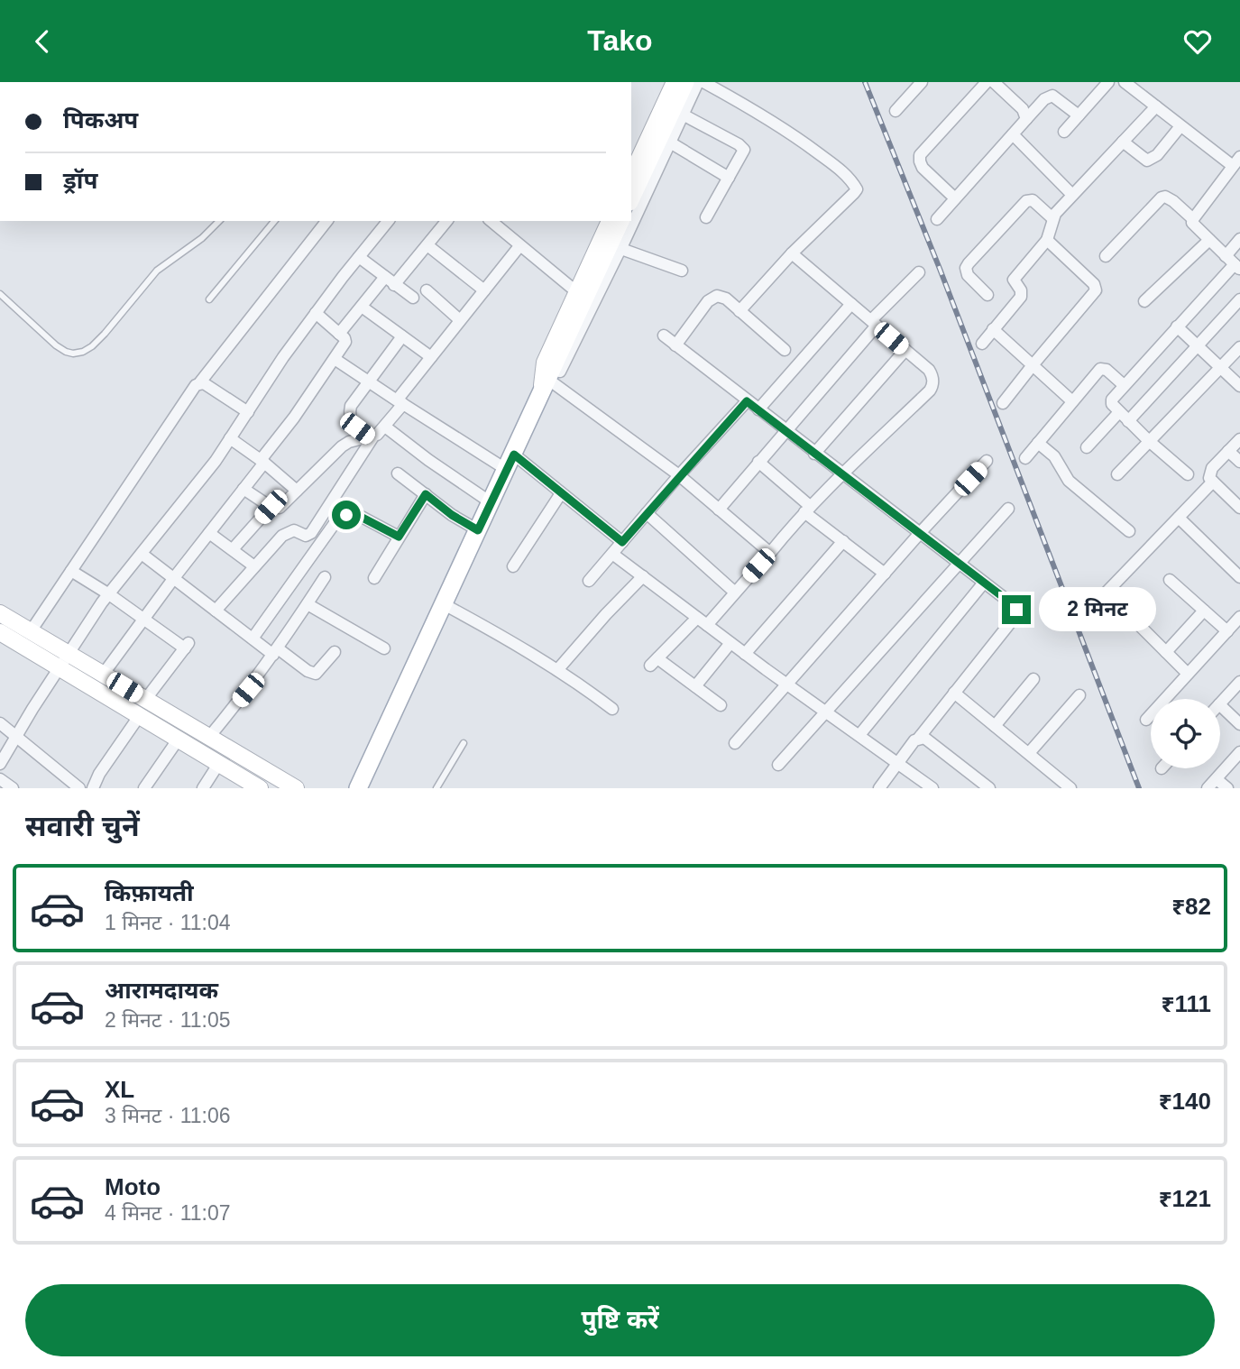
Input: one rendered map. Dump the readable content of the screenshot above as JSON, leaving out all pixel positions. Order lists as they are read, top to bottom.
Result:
{
  "page": {
    "header": "Tako",
    "banner": ["पिकअप", "ड्रॉप"],
    "bubble": "2 मिनट",
    "heading": "सवारी चुनें",
    "list": [
      {
        "name": "किफ़ायती",
        "note": "1 मिनट · 11:04",
        "value": "₹82"
      },
      {
        "name": "आरामदायक",
        "note": "2 मिनट · 11:05",
        "value": "₹111"
      },
      {
        "name": "XL",
        "note": "3 मिनट · 11:06",
        "value": "₹140"
      },
      {
        "name": "Moto",
        "note": "4 मिनट · 11:07",
        "value": "₹121"
      }
    ],
    "buttons": "पुष्टि करें"
  }
}
